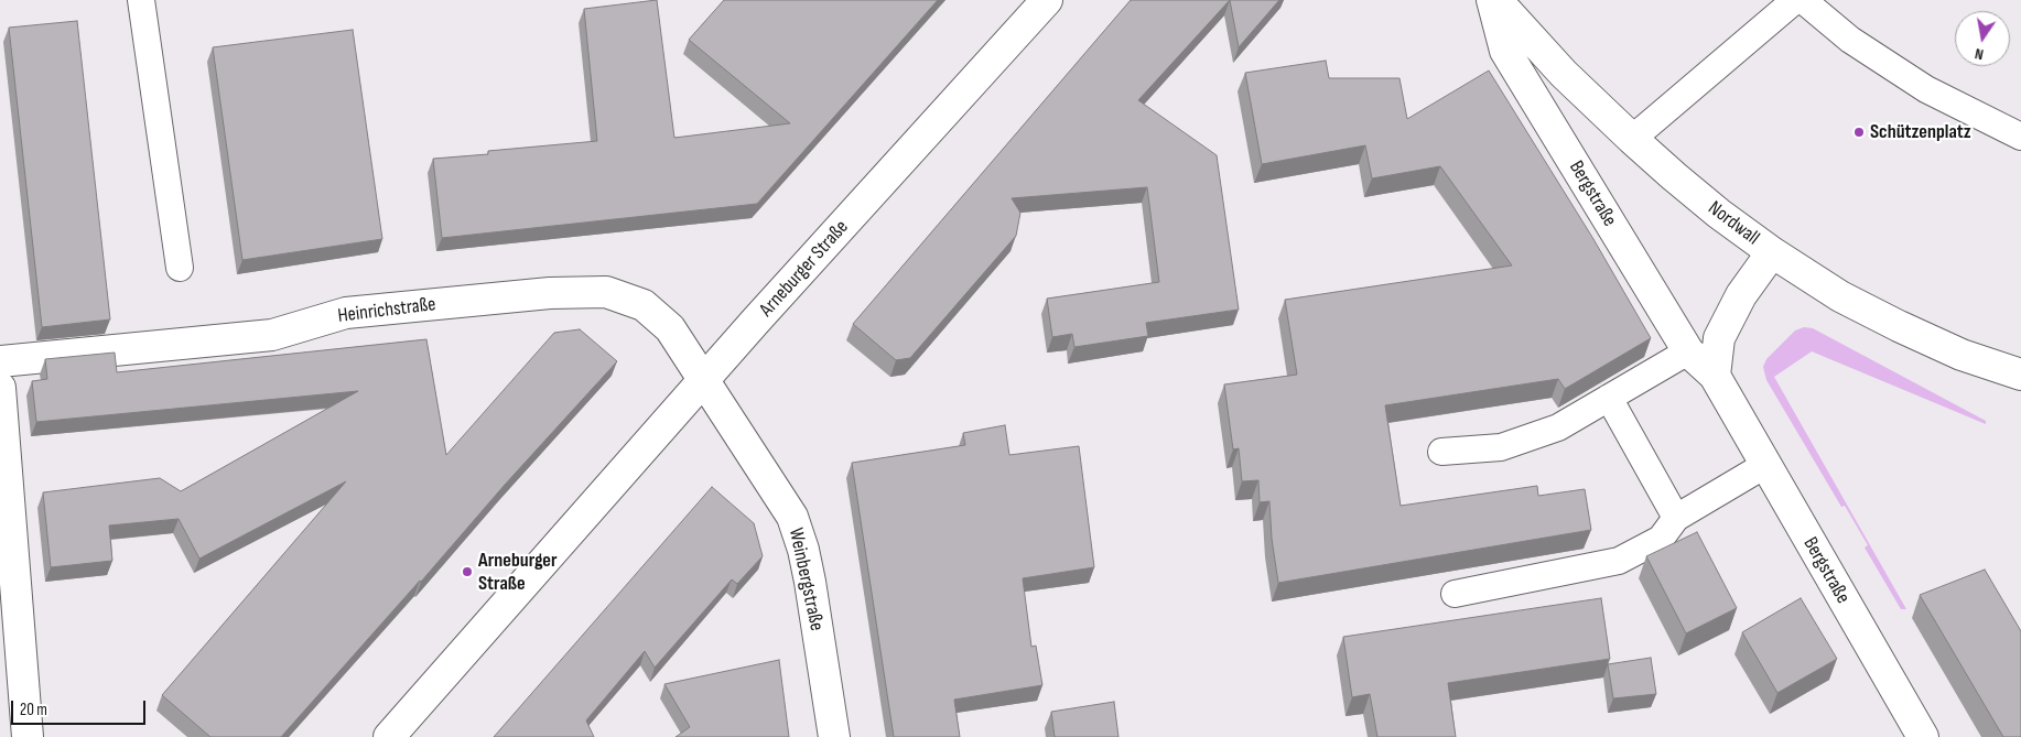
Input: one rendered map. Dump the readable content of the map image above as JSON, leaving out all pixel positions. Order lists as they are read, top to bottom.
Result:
{
  "streets": {
    "street": [
      "Bergstraße",
      "Nordwall",
      "Arneburger Straße",
      "Heinrichstraße",
      "Weinbergstraße"
    ]
  },
  "crossings": [
    ["Bergstraße", "Nordwall"],
    ["Arneburger Straße", "Heinrichstraße"],
    ["Arneburger Straße", "Weinbergstraße"],
    ["Heinrichstraße", "Weinbergstraße"]
  ],
  "places": ["Schützenplatz", "Arneburger Straße"],
  "scale_bar": "20 m",
  "north": "bottom"
}
